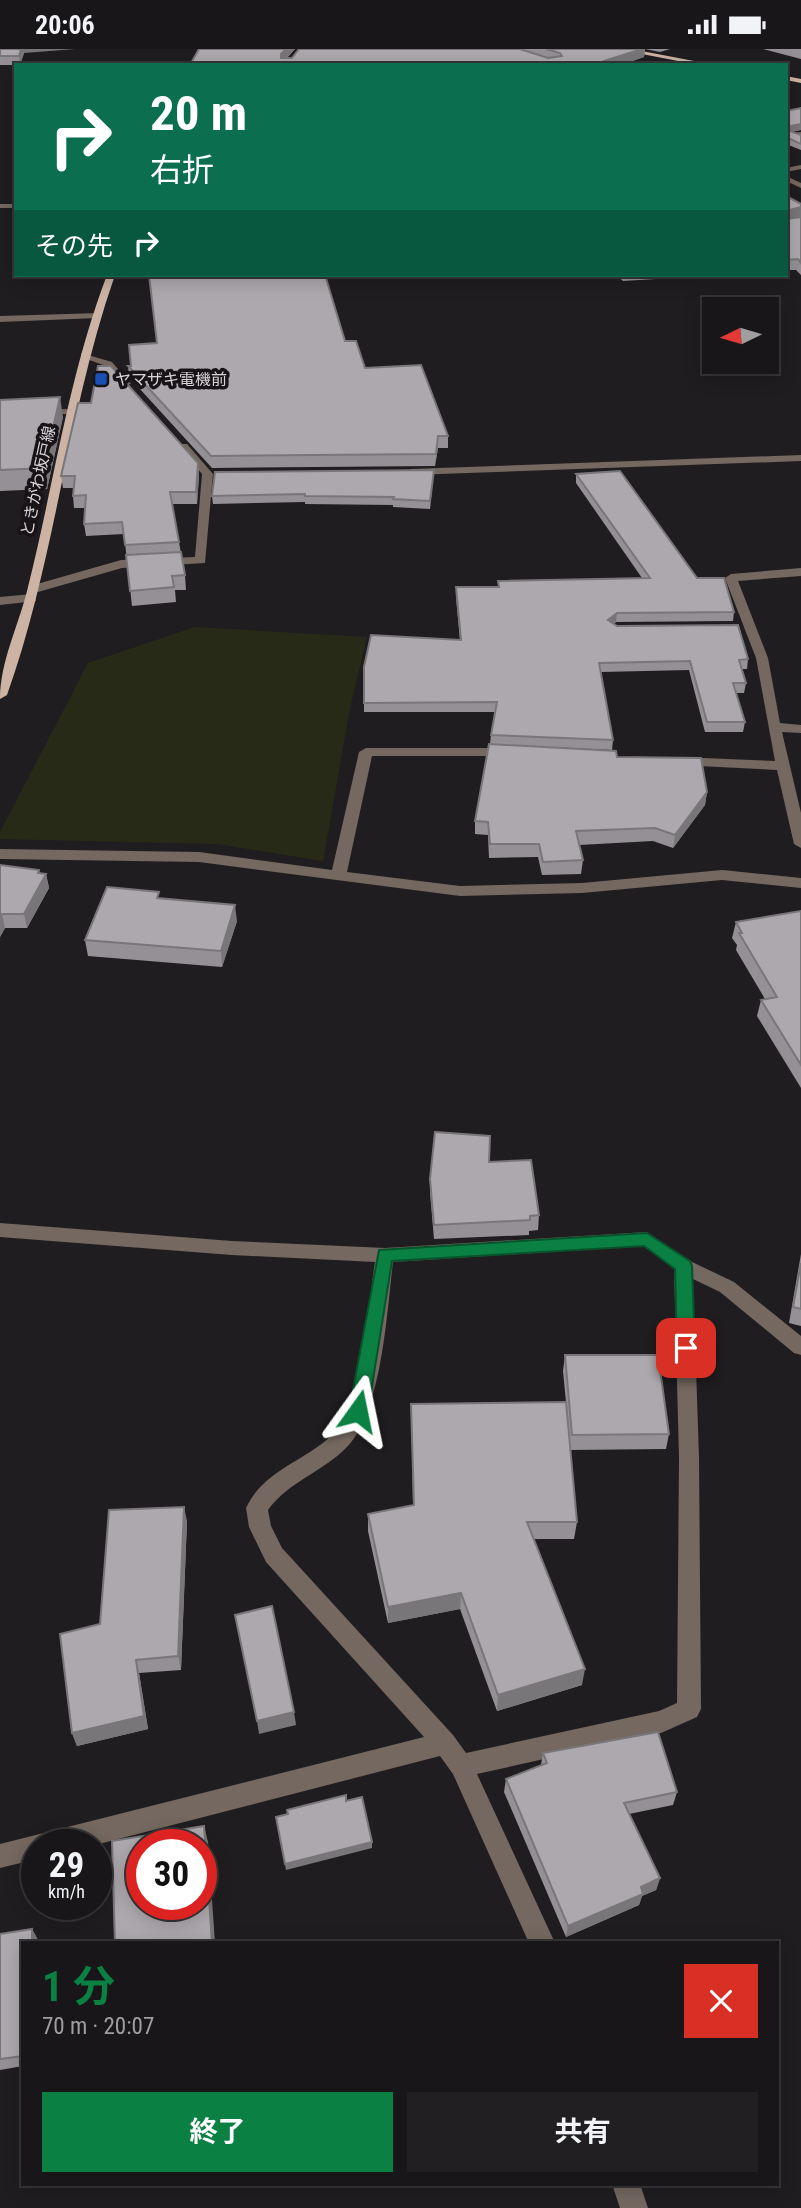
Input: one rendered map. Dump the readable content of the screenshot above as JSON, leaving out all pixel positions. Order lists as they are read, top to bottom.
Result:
{
  "streets": {
    "main road": ["ときがわ坂戸線"]
  },
  "places": {
    "transit": ["ヤマザキ電機前"]
  },
  "north": "left",
  "page": {
    "status": "20:06",
    "turn": ["20 m", "右折"],
    "then": "その先",
    "speed": "29 km/h",
    "limit": "30",
    "heading": ["1 分", "70 m · 20:07"],
    "buttons": ["終了", "共有"]
  }
}
